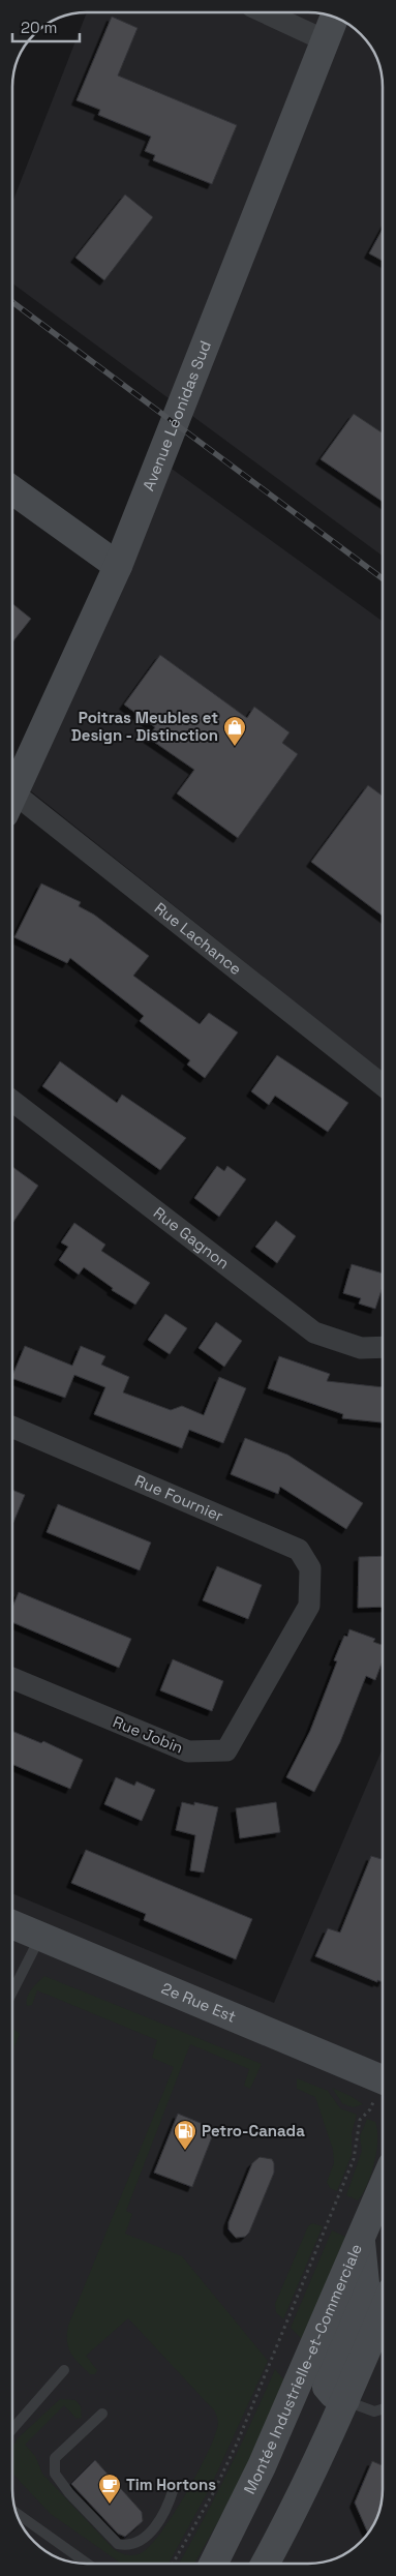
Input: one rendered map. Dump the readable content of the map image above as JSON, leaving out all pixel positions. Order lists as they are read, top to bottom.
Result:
{
  "streets": {
    "street": [
      "Avenue Léonidas Sud",
      "Rue Lachance",
      "Rue Gagnon",
      "Rue Fournier",
      "Rue Jobin",
      "2e Rue Est",
      "Montée Industrielle-et-Commerciale"
    ]
  },
  "crossings": [
    ["Rue Fournier", "Rue Jobin"]
  ],
  "places": {
    "shop": ["Poitras Meubles et Design - Distinction"],
    "fuel station": ["Petro-Canada"],
    "cafe": ["Tim Hortons"]
  },
  "scale_bar": "20 m"
}
